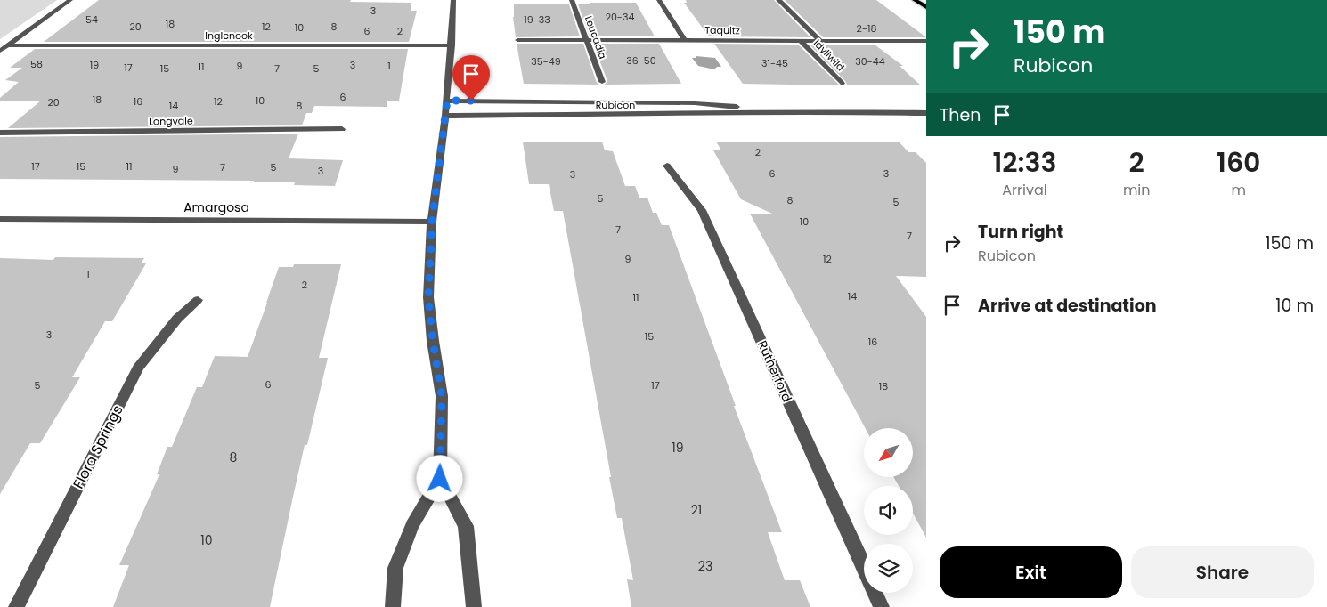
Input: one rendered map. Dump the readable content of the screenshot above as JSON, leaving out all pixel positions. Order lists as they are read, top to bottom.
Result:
{
  "streets": {
    "street": [
      "Taquitz",
      "Inglenook",
      "Leucadia",
      "Idyllwild",
      "Rubicon",
      "Longvale",
      "Amargosa",
      "Rutherford",
      "Flora Springs"
    ]
  },
  "crossings": [
    ["Taquitz", "Leucadia"],
    ["Taquitz", "Idyllwild"]
  ],
  "house_numbers": [
    "3",
    "20-34",
    "54",
    "19-33",
    "18",
    "20",
    "12",
    "8",
    "10",
    "2-18",
    "6",
    "2",
    "36-50",
    "35-49",
    "30-44",
    "31-45",
    "58",
    "19",
    "3",
    "9",
    "1",
    "11",
    "17",
    "15",
    "7",
    "5",
    "6",
    "18",
    "10",
    "16",
    "12",
    "20",
    "14",
    "8",
    "2",
    "17",
    "15",
    "11",
    "7",
    "5",
    "9",
    "3",
    "6",
    "3",
    "3",
    "5",
    "8",
    "5",
    "10",
    "7",
    "7",
    "9",
    "12",
    "1",
    "2",
    "14",
    "11",
    "3",
    "15",
    "16",
    "6",
    "5",
    "17",
    "18",
    "19",
    "8",
    "21",
    "10",
    "23"
  ],
  "north": "bottom left",
  "page": {
    "turn": ["150 m", "Rubicon"],
    "then": "Then",
    "eta": [
      "12:33",
      "Arrival",
      "2",
      "min",
      "160",
      "m"
    ],
    "list": [
      {
        "name": "Turn right",
        "note": "Rubicon",
        "value": "150 m"
      },
      {
        "name": "Arrive at destination",
        "value": "10 m"
      }
    ],
    "buttons": ["Exit", "Share"]
  }
}
